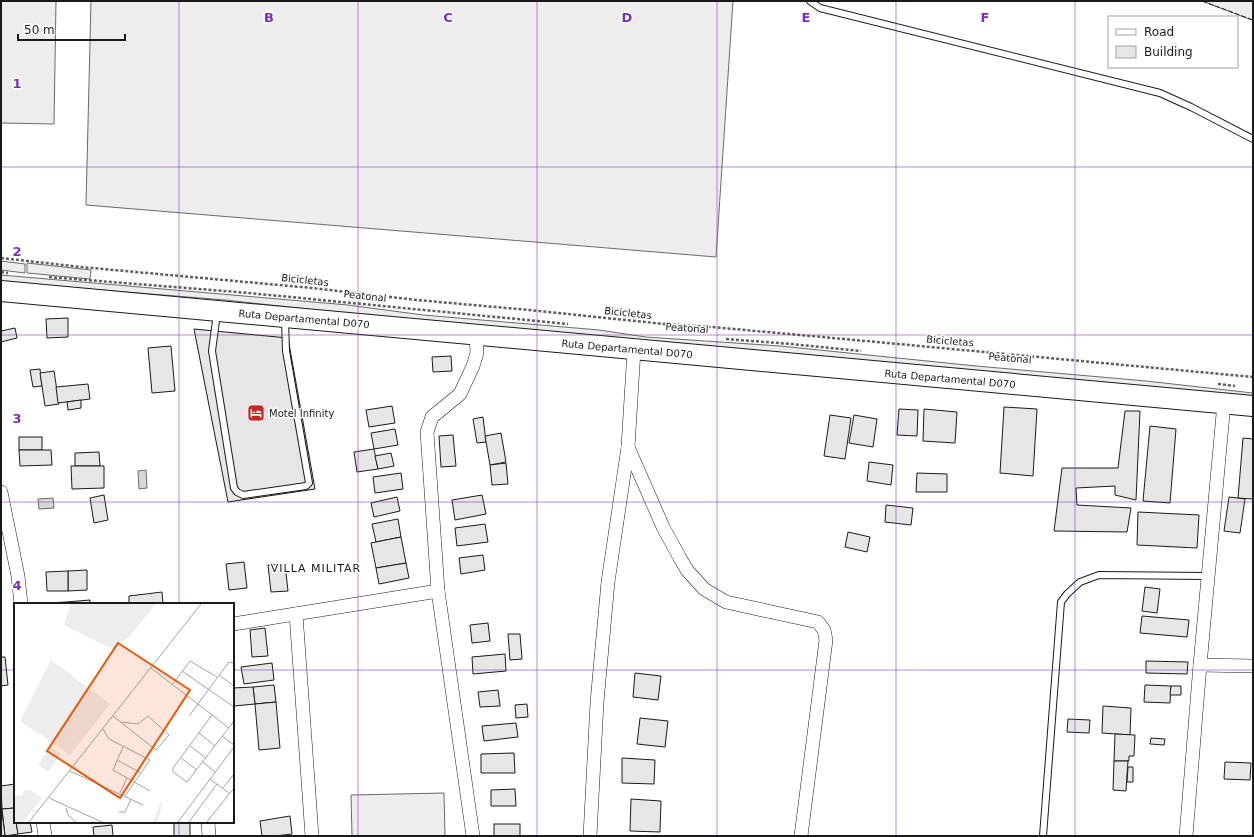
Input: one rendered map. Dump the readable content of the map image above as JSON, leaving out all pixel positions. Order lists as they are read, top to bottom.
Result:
{
  "streets": {
    "main road": ["Ruta Departamental D070"],
    "path": ["Bicicletas", "Peatonal"]
  },
  "districts": ["VILLA MILITAR"],
  "places": {
    "hotel": ["Motel Infinity"]
  },
  "legend": ["Road", "Building"],
  "scale_bar": "50 m",
  "grid": {
    "columns": [
      "B",
      "C",
      "D",
      "E",
      "F"
    ],
    "rows": [
      "1",
      "2",
      "3",
      "4"
    ]
  }
}
